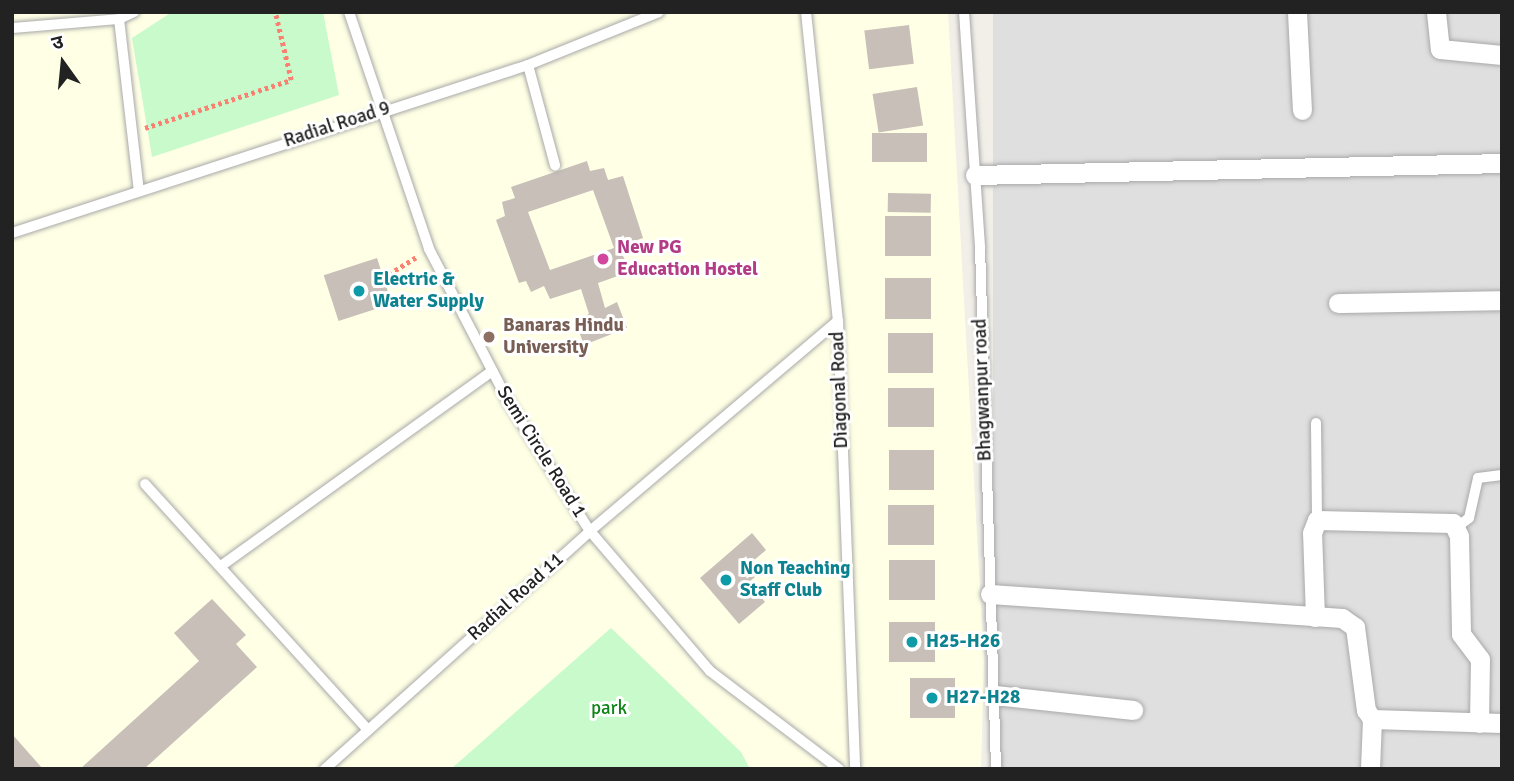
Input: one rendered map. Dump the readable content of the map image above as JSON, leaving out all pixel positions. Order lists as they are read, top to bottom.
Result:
{
  "streets": {
    "lane": [
      "Radial Road 9",
      "Diagonal Road",
      "Bhagwanpur road",
      "Semi Circle Road 1",
      "Radial Road 11"
    ]
  },
  "crossings": [
    ["Radial Road 9", "Semi Circle Road 1"],
    ["Diagonal Road", "Radial Road 11"],
    ["Semi Circle Road 1", "Radial Road 11"]
  ],
  "parks": ["park"],
  "places": [
    "New PG Education Hostel",
    "Electric & Water Supply",
    "Banaras Hindu University",
    "Non Teaching Staff Club",
    "H25-H26",
    "H27-H28"
  ],
  "north": "top"
}
